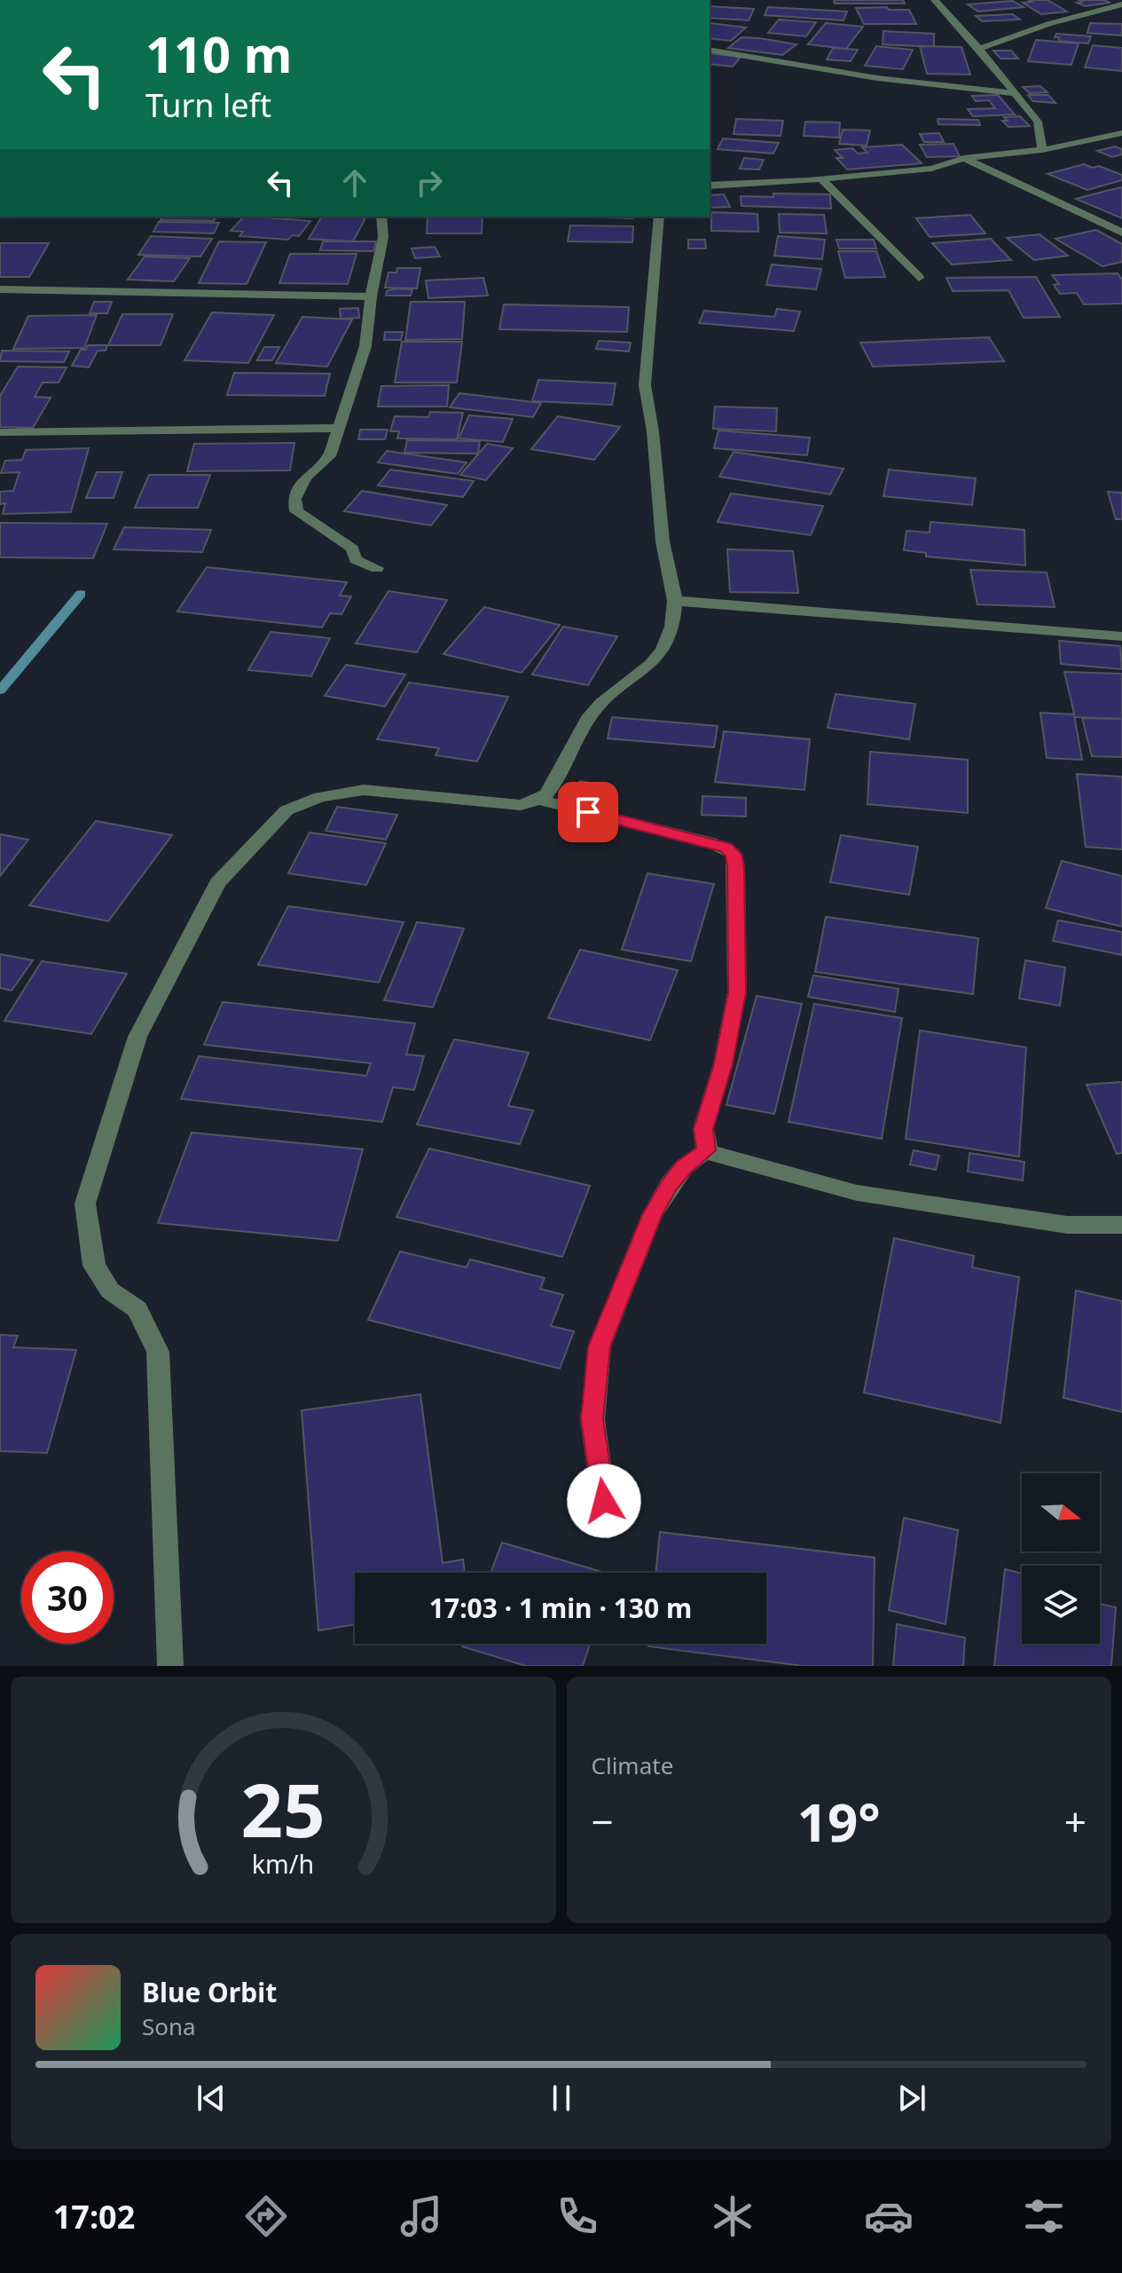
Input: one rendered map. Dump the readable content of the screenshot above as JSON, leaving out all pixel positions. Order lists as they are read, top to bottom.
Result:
{
  "north": "right",
  "page": {
    "turn": ["110 m", "Turn left"],
    "limit": "30",
    "trip": "17:03 · 1 min · 130 m",
    "tile": "Climate",
    "heat": ["−", "19°", "+"],
    "song": ["Blue Orbit", "Sona"],
    "tabs": "17:02",
    "gauge": ["25", "km/h"]
  }
}
